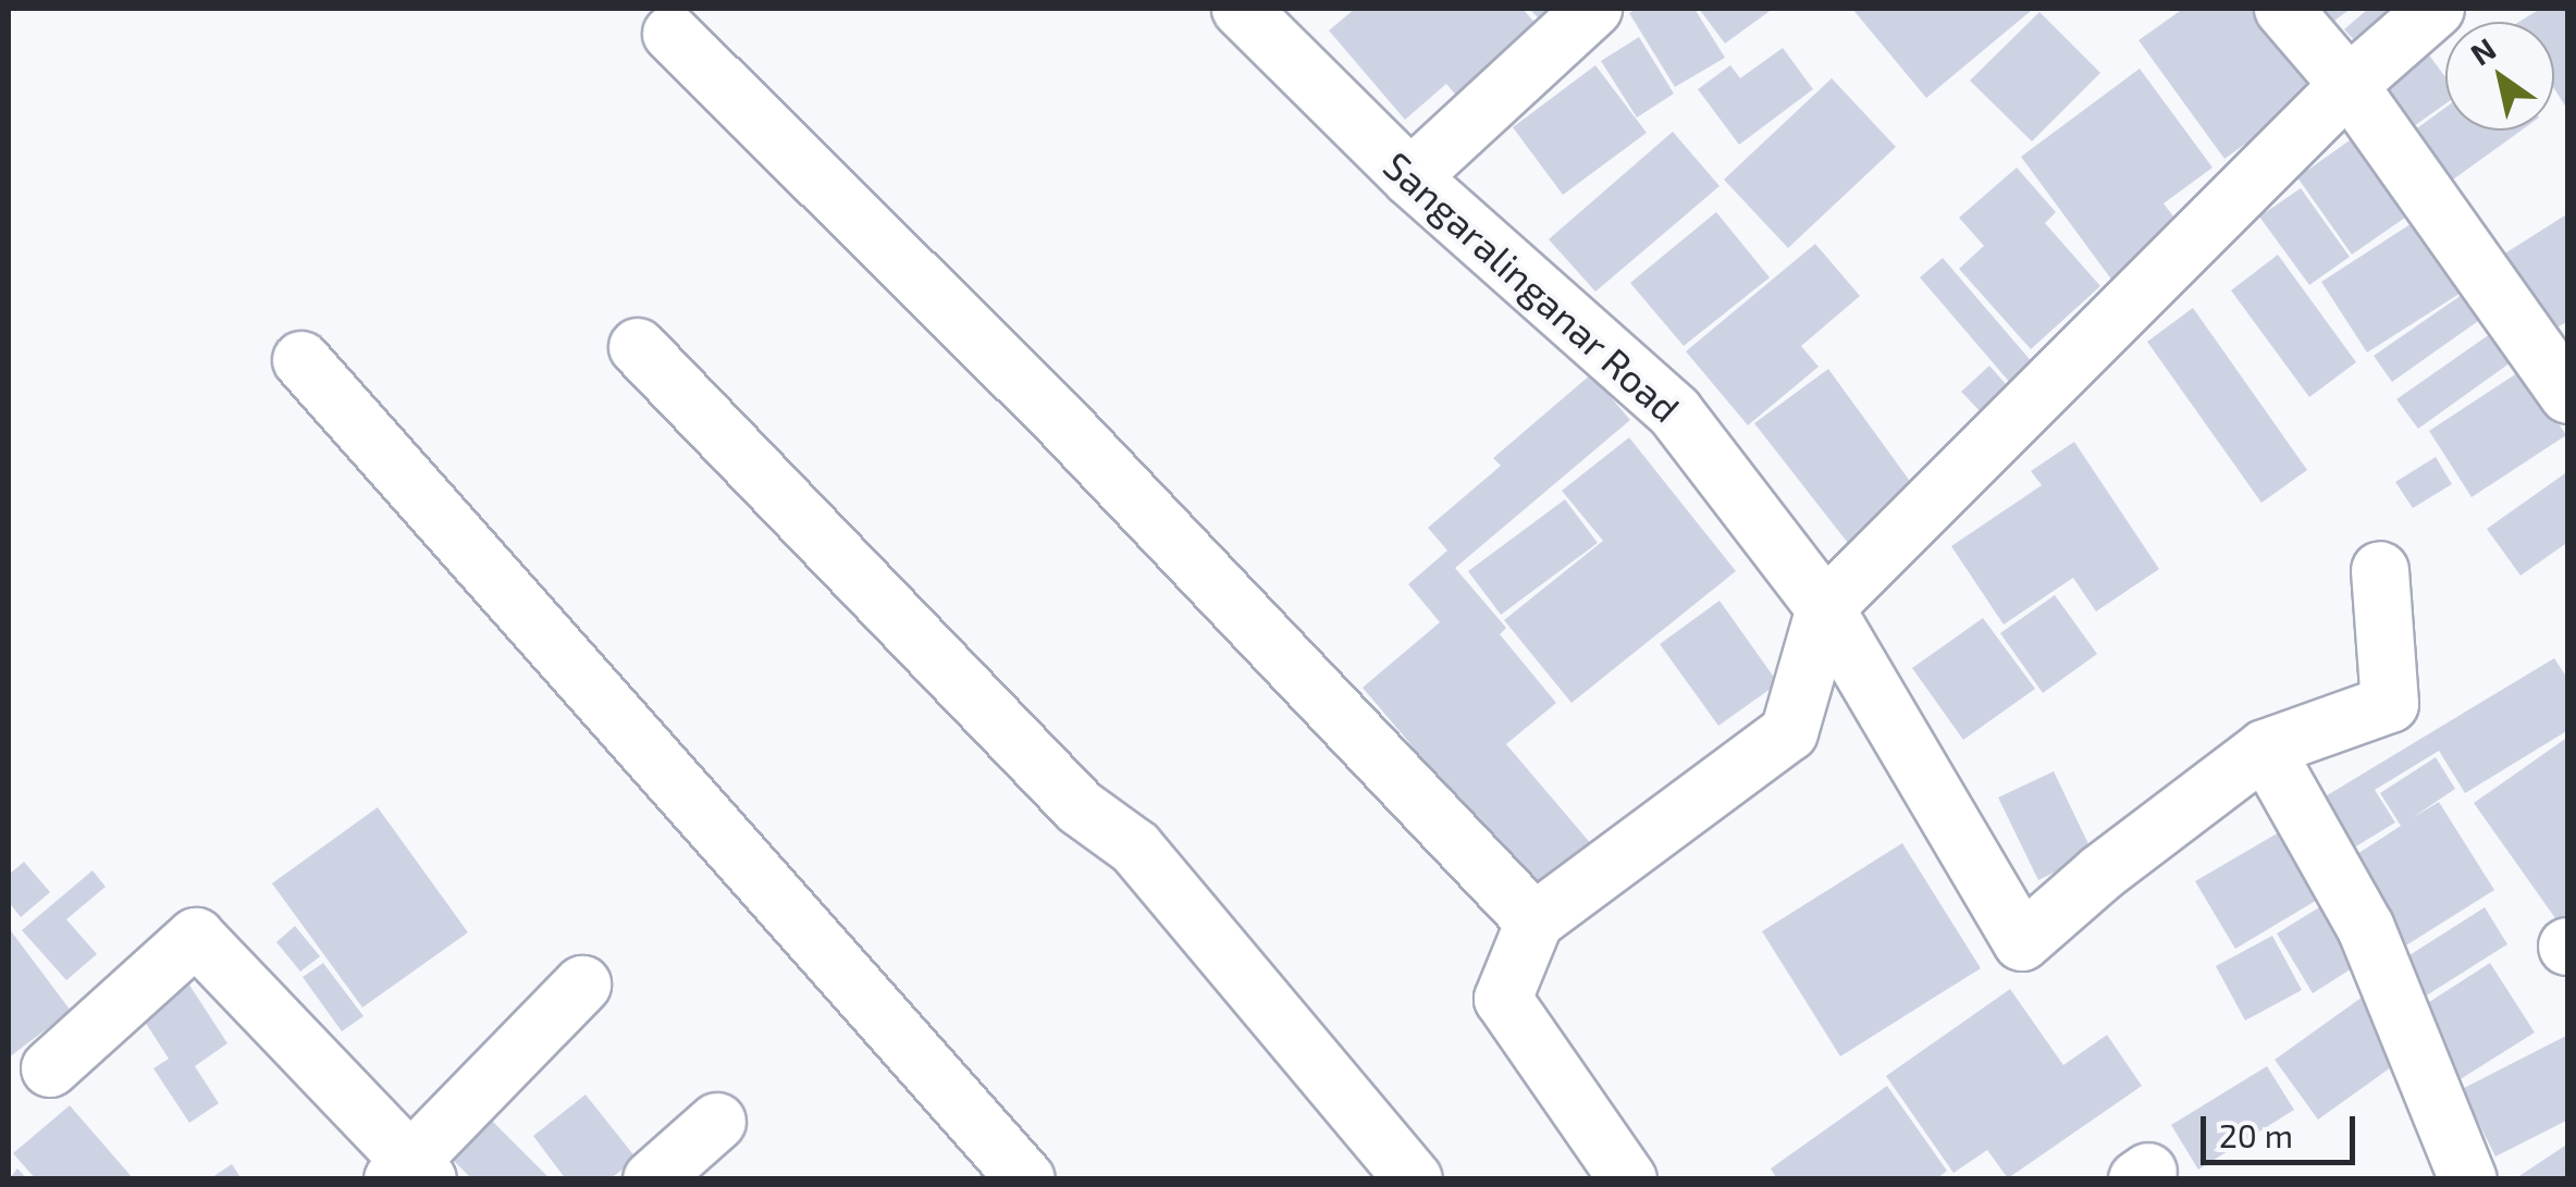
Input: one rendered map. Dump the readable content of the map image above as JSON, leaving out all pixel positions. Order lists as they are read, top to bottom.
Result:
{
  "streets": {
    "street": ["Sangaralinganar Road"]
  },
  "scale_bar": "20 m",
  "north": "top left"
}
